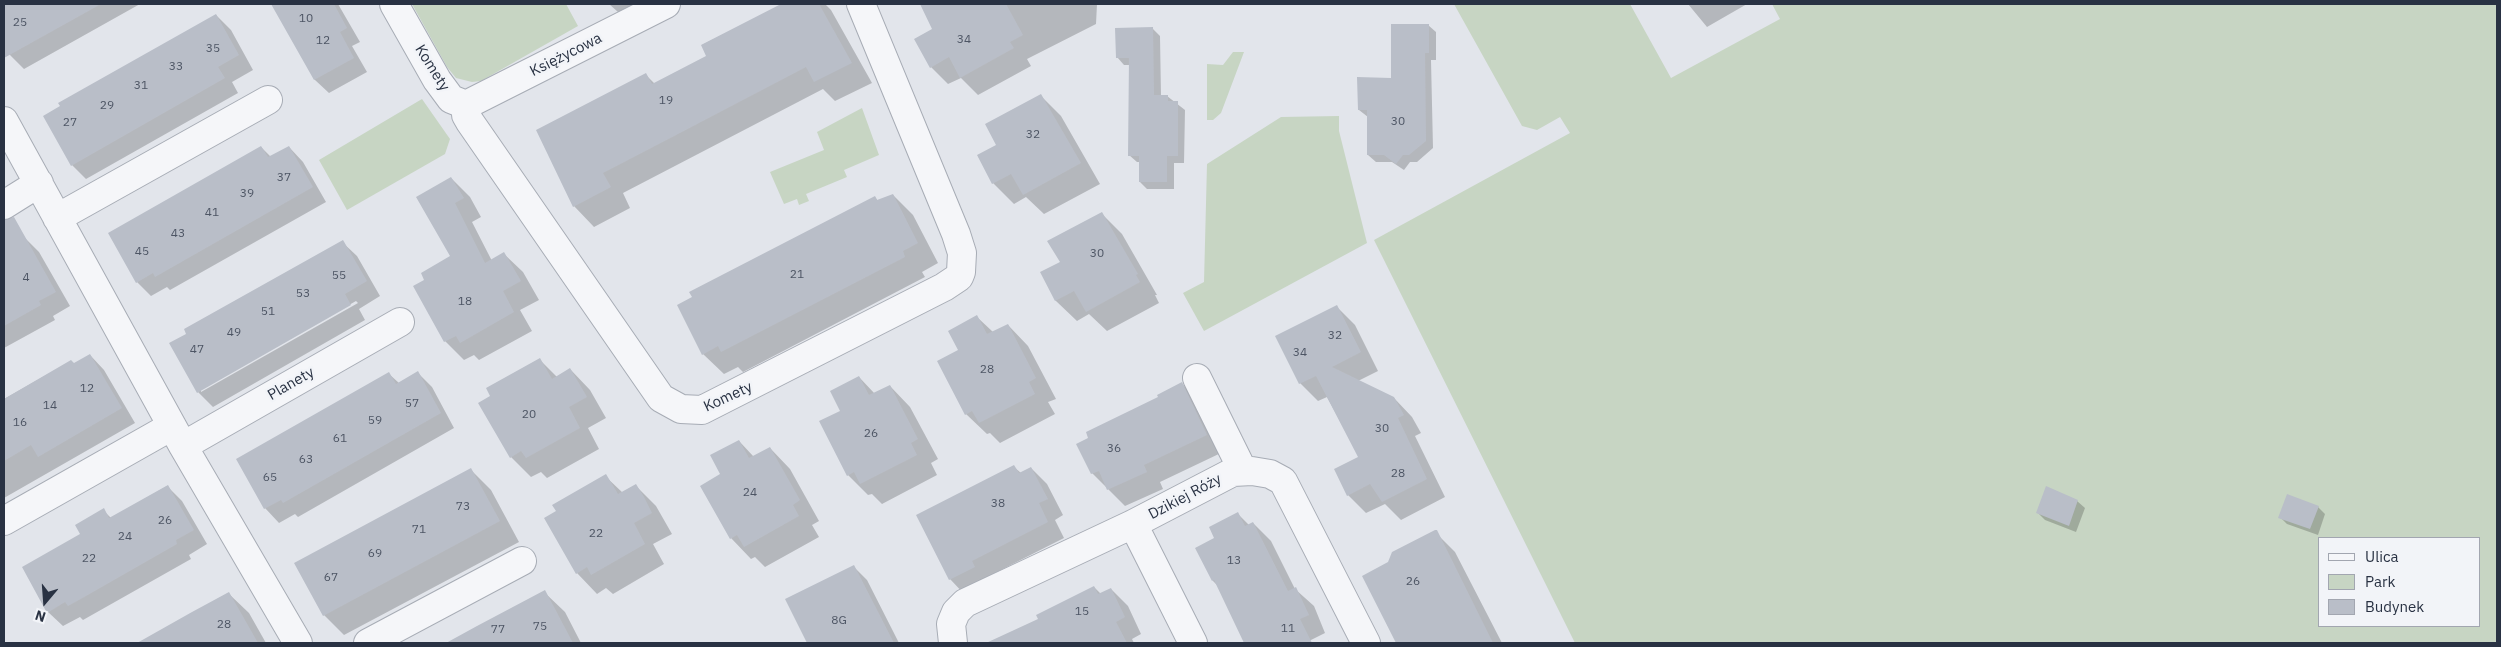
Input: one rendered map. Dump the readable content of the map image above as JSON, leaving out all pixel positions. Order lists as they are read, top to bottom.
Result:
{
  "streets": {
    "street": [
      "Księżycowa",
      "Komety",
      "Planety",
      "Dzikiej Róży"
    ]
  },
  "crossings": [
    ["Księżycowa", "Komety"]
  ],
  "house_numbers": [
    "10",
    "25",
    "34",
    "12",
    "35",
    "33",
    "31",
    "19",
    "29",
    "30",
    "27",
    "32",
    "37",
    "39",
    "41",
    "43",
    "45",
    "30",
    "21",
    "55",
    "4",
    "53",
    "18",
    "51",
    "49",
    "32",
    "47",
    "34",
    "28",
    "12",
    "57",
    "14",
    "20",
    "59",
    "16",
    "30",
    "26",
    "61",
    "36",
    "63",
    "28",
    "65",
    "24",
    "38",
    "73",
    "26",
    "71",
    "22",
    "24",
    "69",
    "22",
    "13",
    "67",
    "26",
    "15",
    "8G",
    "28",
    "75",
    "11",
    "77"
  ],
  "legend": ["Ulica", "Park", "Budynek"],
  "north": "bottom"
}
